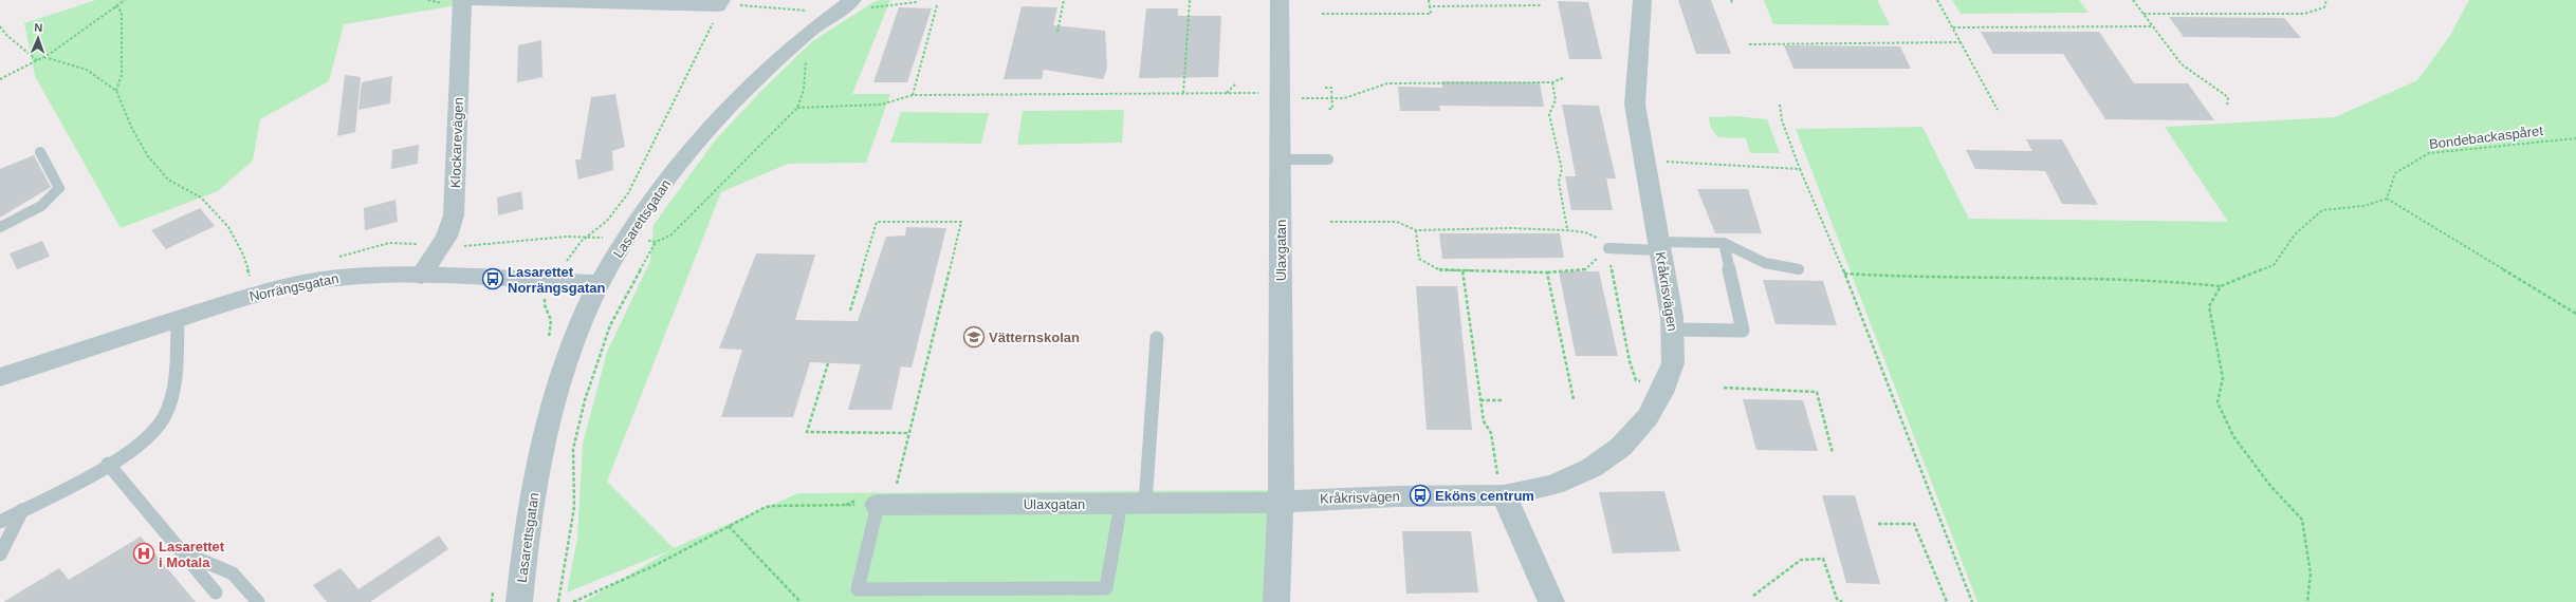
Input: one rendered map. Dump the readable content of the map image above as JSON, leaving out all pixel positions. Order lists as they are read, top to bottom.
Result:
{
  "streets": {
    "street": [
      "Klockarevägen",
      "Lasarettsgatan",
      "Ulaxgatan",
      "Norrängsgatan",
      "Kråkrisvägen"
    ],
    "path": ["Bondebackaspåret"]
  },
  "crossings": [
    ["Klockarevägen", "Norrängsgatan"],
    ["Lasarettsgatan", "Norrängsgatan"],
    ["Ulaxgatan", "Kråkrisvägen"]
  ],
  "places": {
    "bus stop": ["Lasarettet Norrängsgatan", "Eköns centrum"],
    "school or university": ["Vätternskolan"],
    "hospital": ["Lasarettet i Motala"]
  },
  "north": "top"
}
